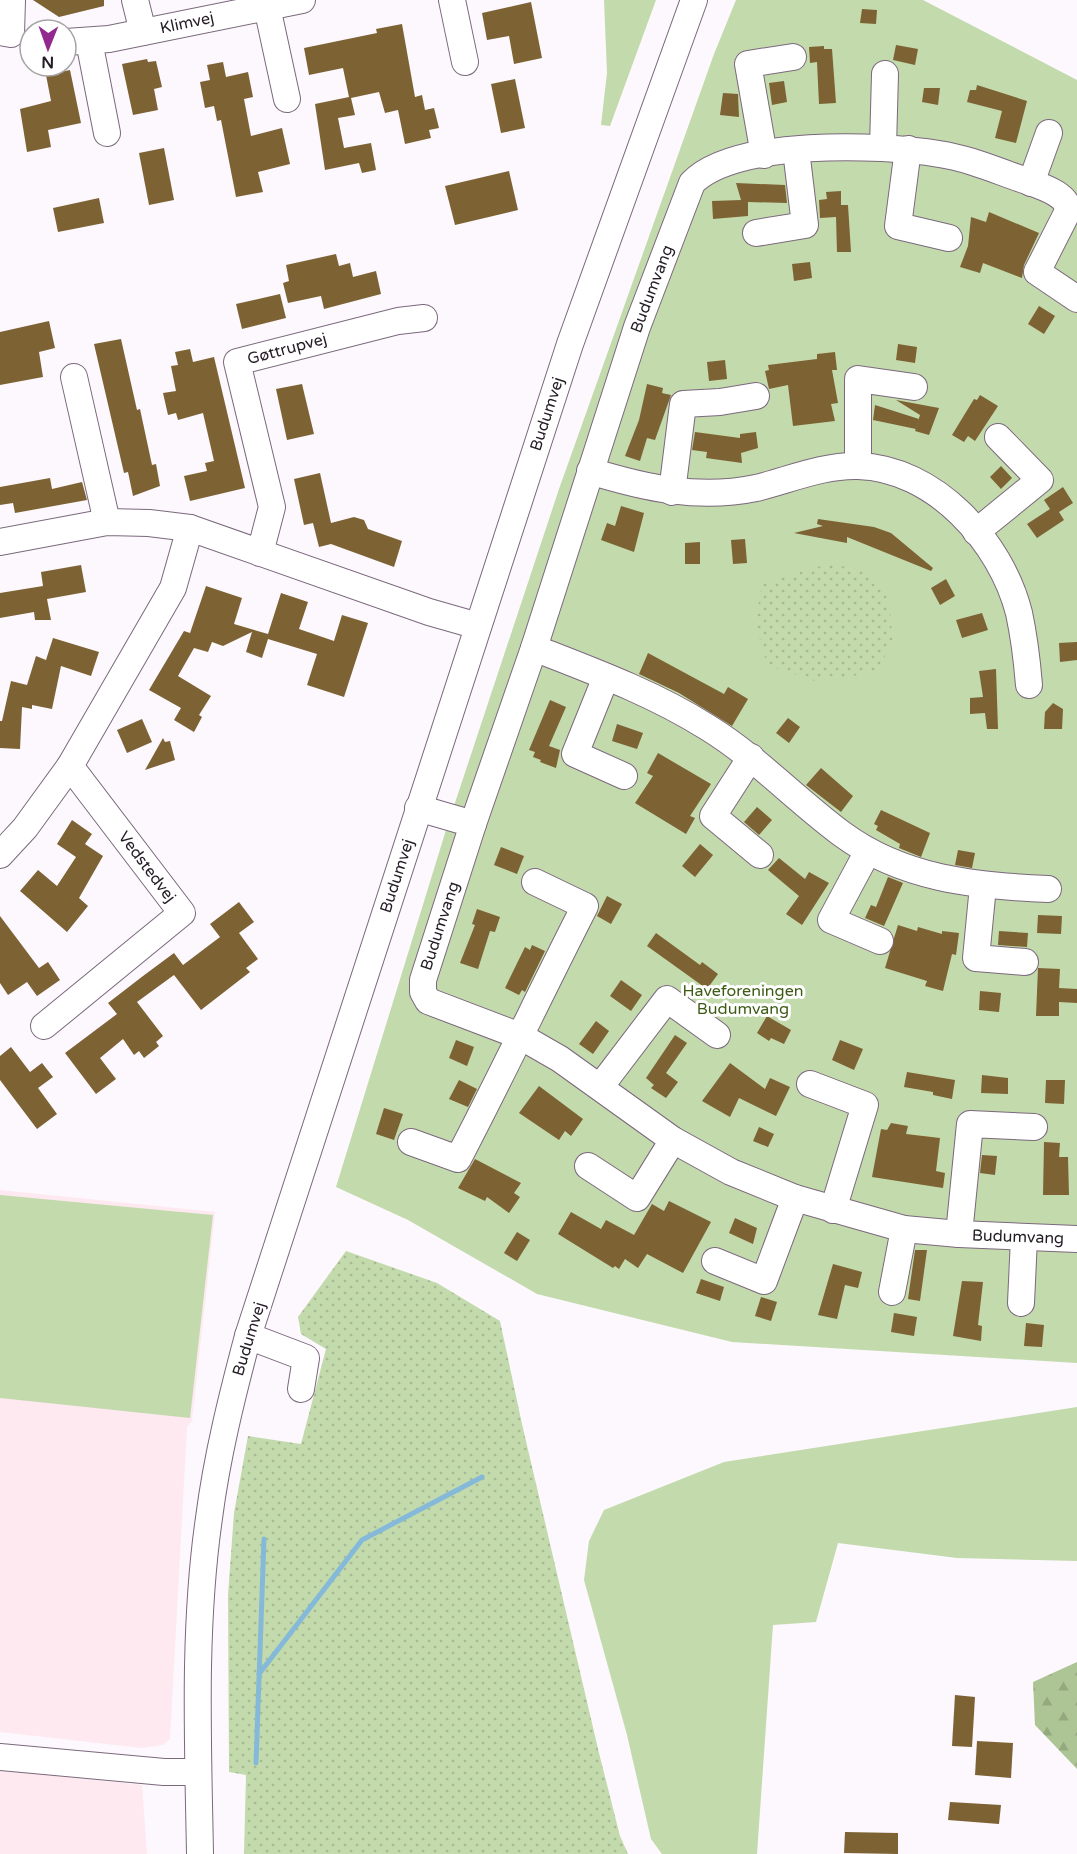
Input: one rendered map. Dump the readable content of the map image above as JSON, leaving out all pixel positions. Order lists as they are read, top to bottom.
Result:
{
  "streets": {
    "street": [
      "Klimvej",
      "Budumvang",
      "Gøttrupvej",
      "Budumvej",
      "Vedstedvej"
    ]
  },
  "parks": ["Haveforeningen Budumvang"],
  "north": "bottom"
}
